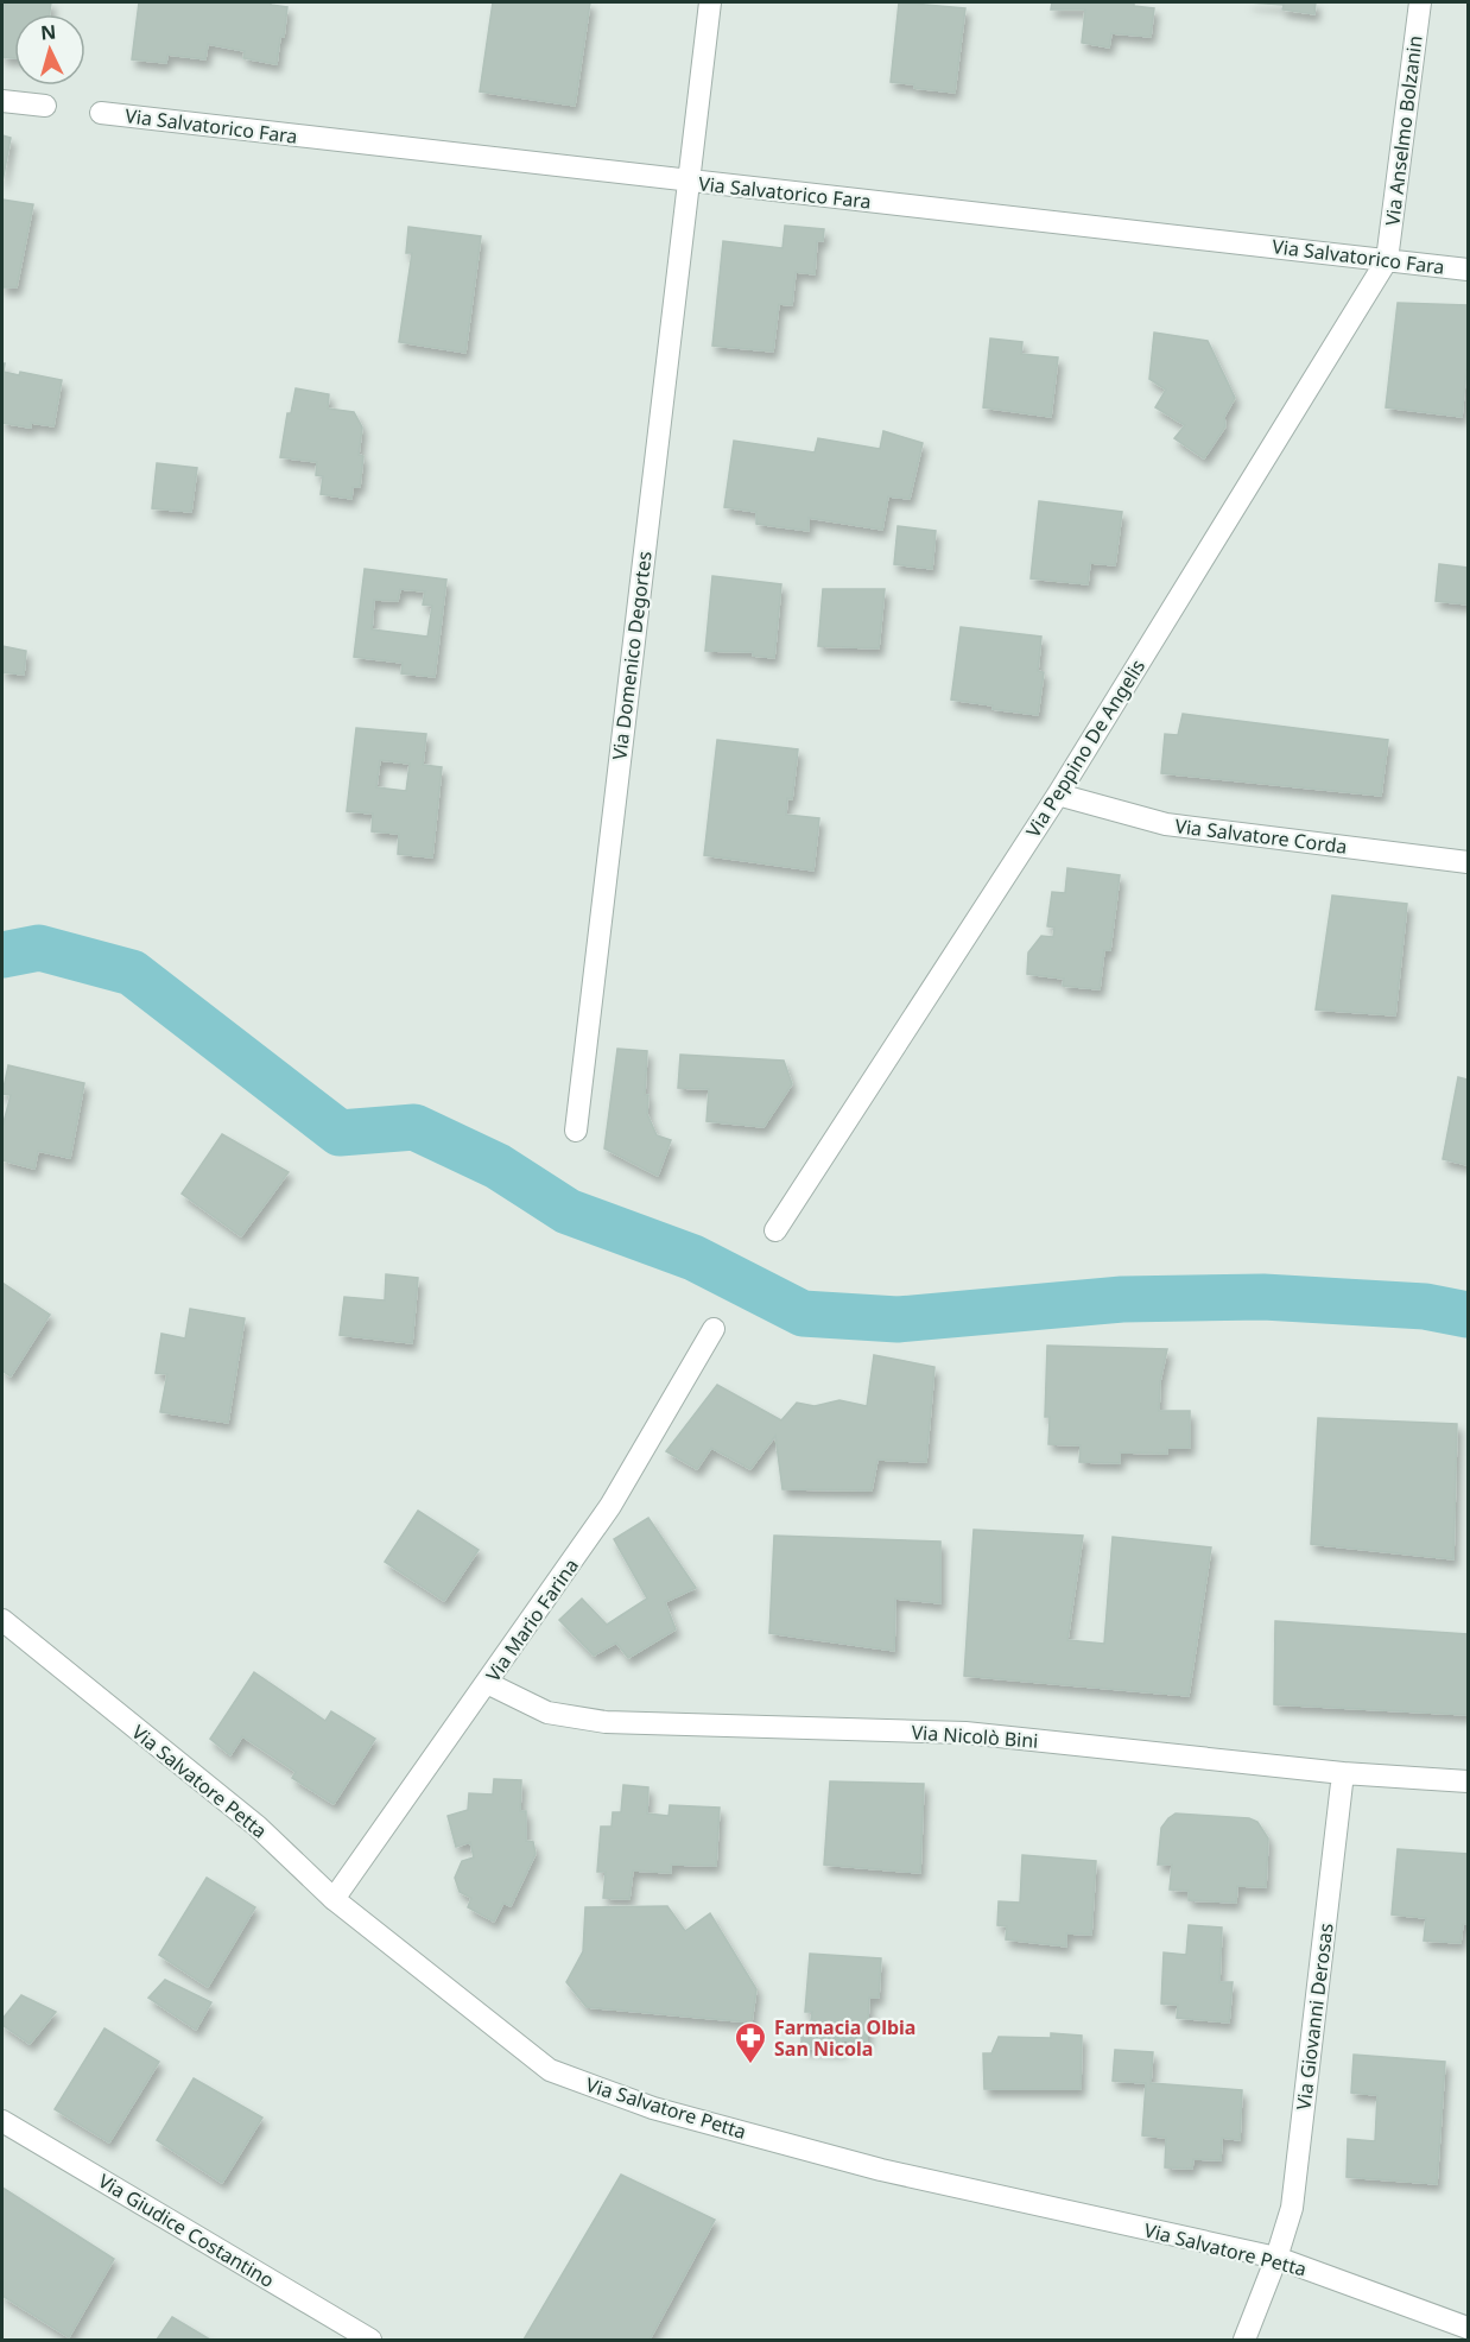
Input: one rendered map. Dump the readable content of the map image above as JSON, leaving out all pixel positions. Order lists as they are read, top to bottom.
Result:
{
  "streets": {
    "street": [
      "Via Salvatorico Fara",
      "Via Anselmo Bolzanin",
      "Via Domenico Degortes",
      "Via Peppino De Angelis",
      "Via Salvatore Corda",
      "Via Mario Farina",
      "Via Nicolò Bini",
      "Via Salvatore Petta",
      "Via Giovanni Derosas",
      "Via Giudice Costantino"
    ]
  },
  "crossings": [
    ["Via Salvatorico Fara", "Via Anselmo Bolzanin"],
    ["Via Salvatorico Fara", "Via Domenico Degortes"],
    ["Via Salvatorico Fara", "Via Peppino De Angelis"],
    ["Via Anselmo Bolzanin", "Via Peppino De Angelis"],
    ["Via Peppino De Angelis", "Via Salvatore Corda"],
    ["Via Mario Farina", "Via Nicolò Bini"],
    ["Via Mario Farina", "Via Salvatore Petta"],
    ["Via Nicolò Bini", "Via Giovanni Derosas"],
    ["Via Salvatore Petta", "Via Giovanni Derosas"]
  ],
  "places": {
    "pharmacy": ["Farmacia Olbia San Nicola"]
  },
  "north": "top"
}
